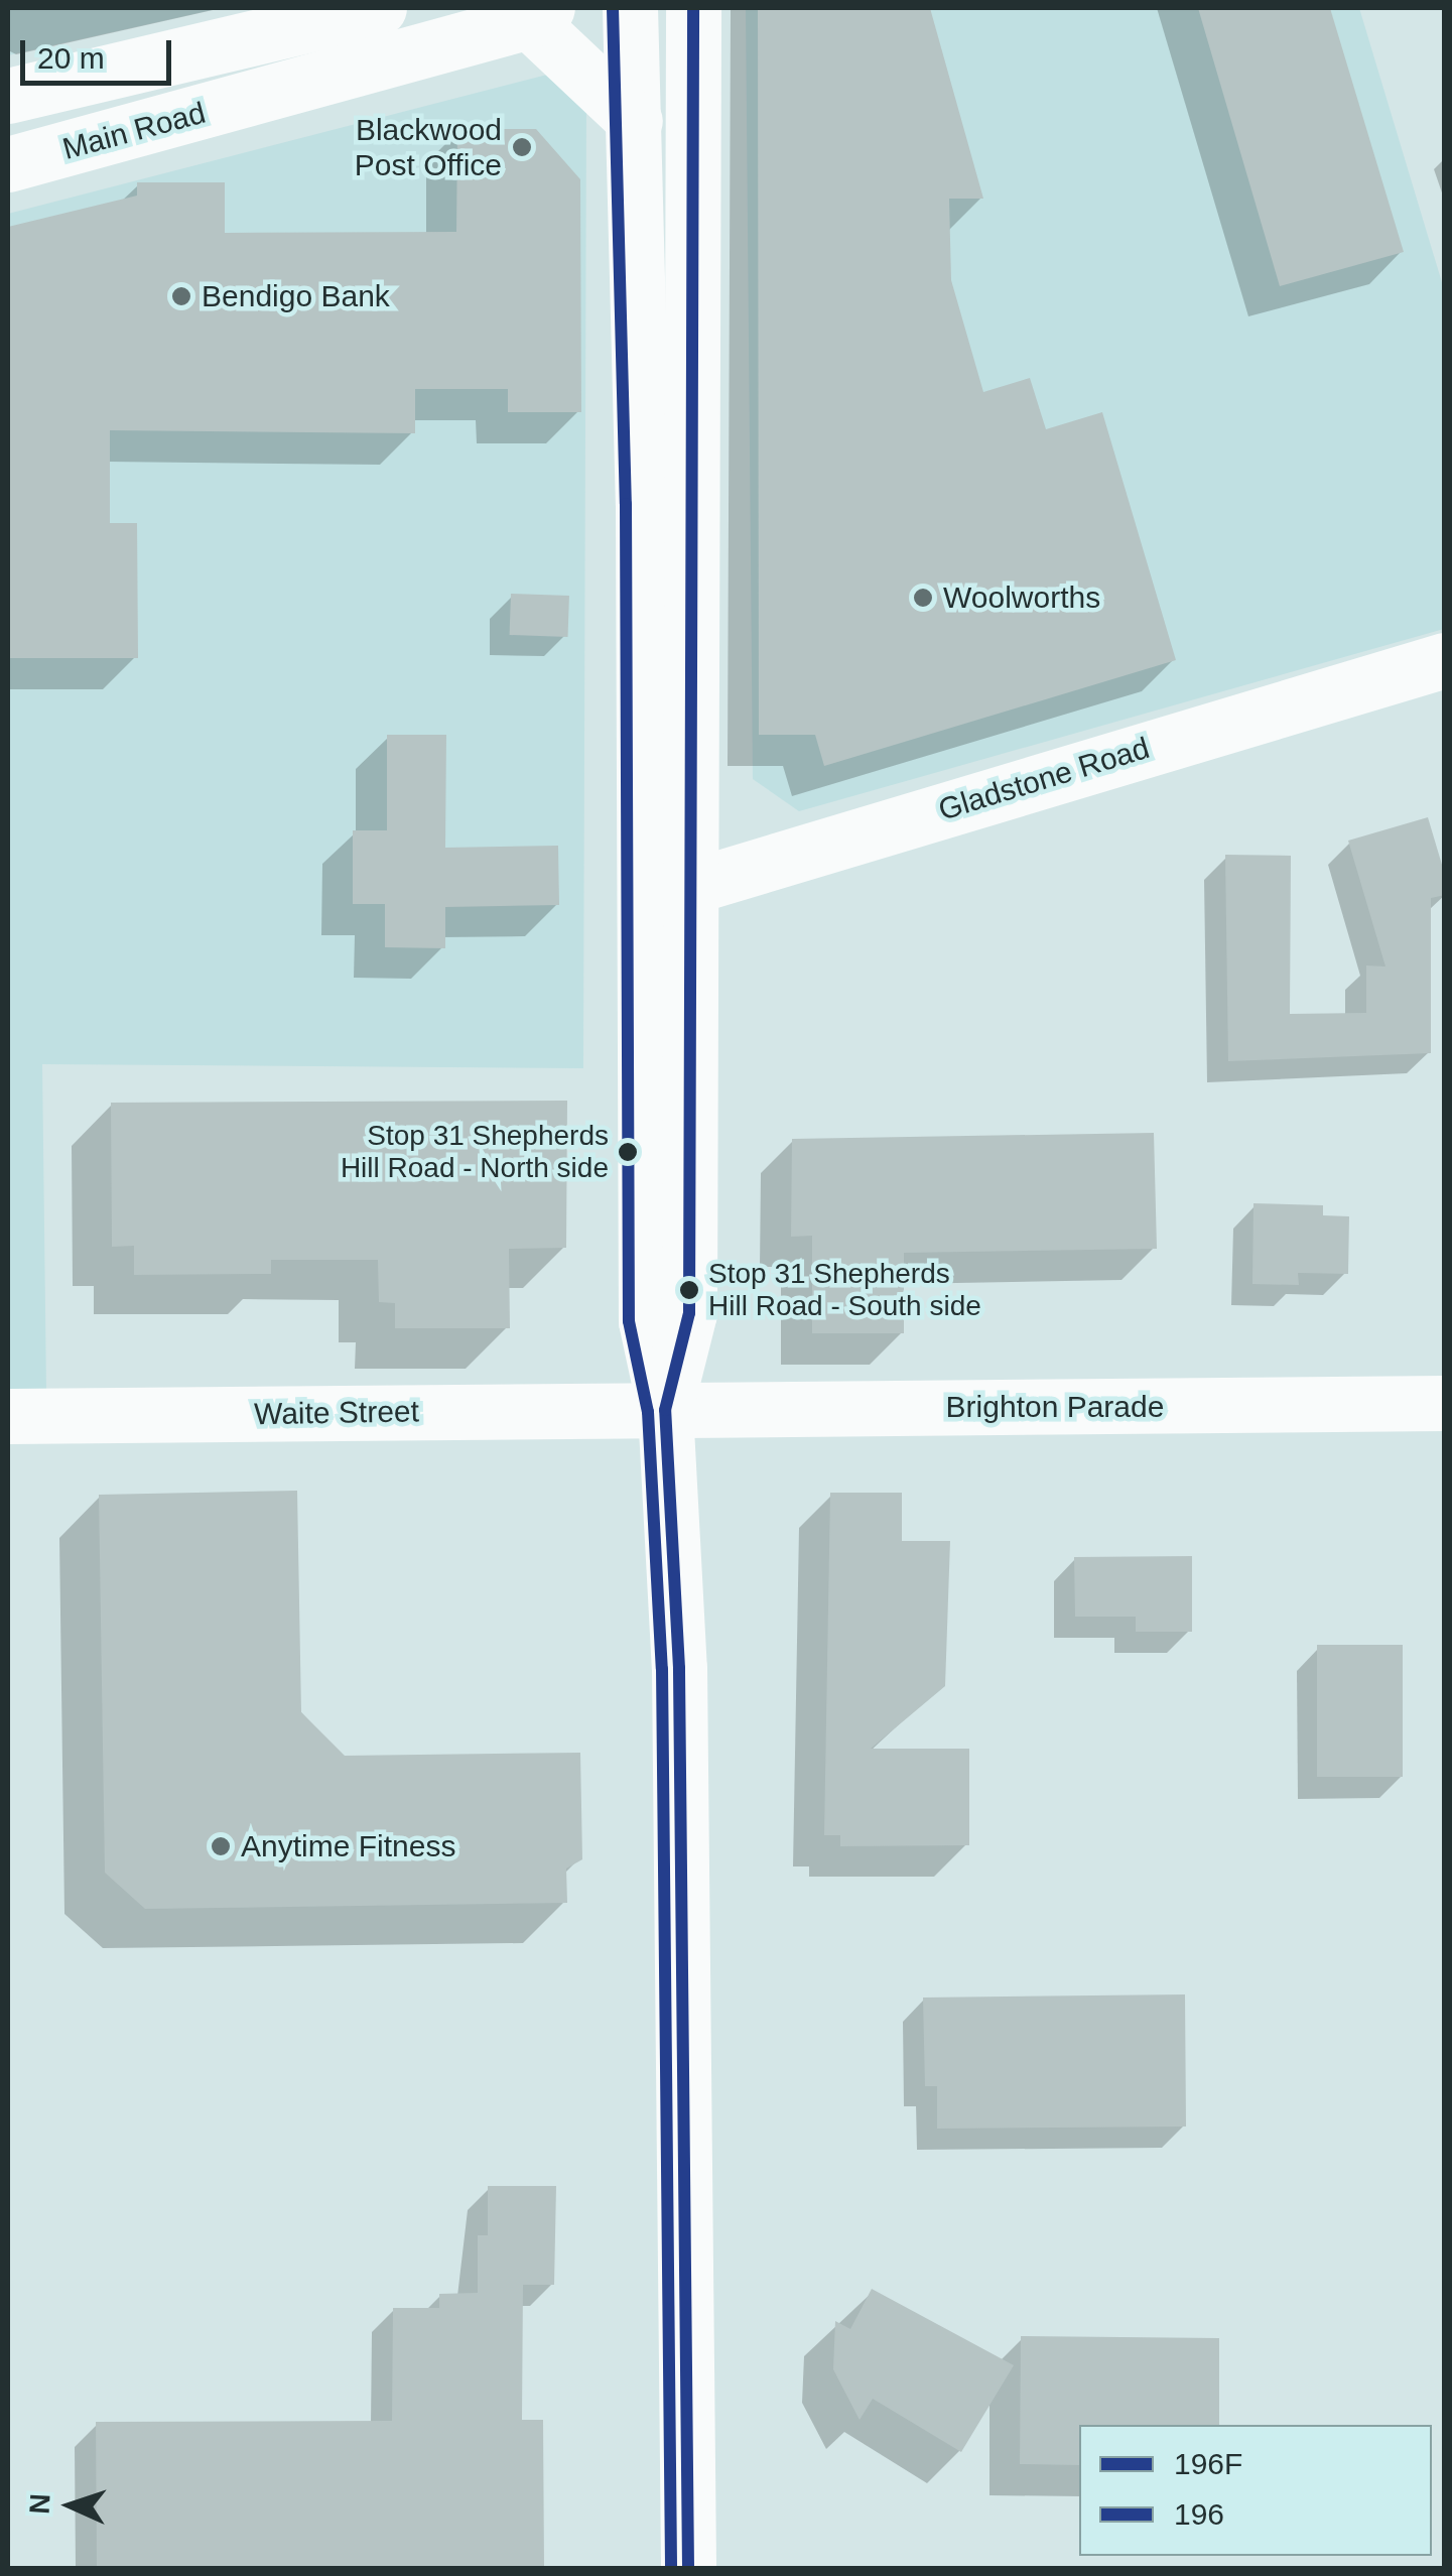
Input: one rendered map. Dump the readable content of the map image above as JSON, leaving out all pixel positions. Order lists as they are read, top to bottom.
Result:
{
  "streets": {
    "main road": [
      "Main Road",
      "Gladstone Road",
      "Brighton Parade",
      "Waite Street"
    ]
  },
  "crossings": [
    ["Brighton Parade", "Waite Street"]
  ],
  "places": [
    "Blackwood Post Office",
    "Bendigo Bank",
    "Woolworths",
    "Stop 31 Shepherds Hill Road - North side",
    "Stop 31 Shepherds Hill Road - South side",
    "Anytime Fitness"
  ],
  "lines": ["transit line 196F", "transit line 196"],
  "legend": ["196F", "196"],
  "scale_bar": "20 m",
  "north": "left"
}
